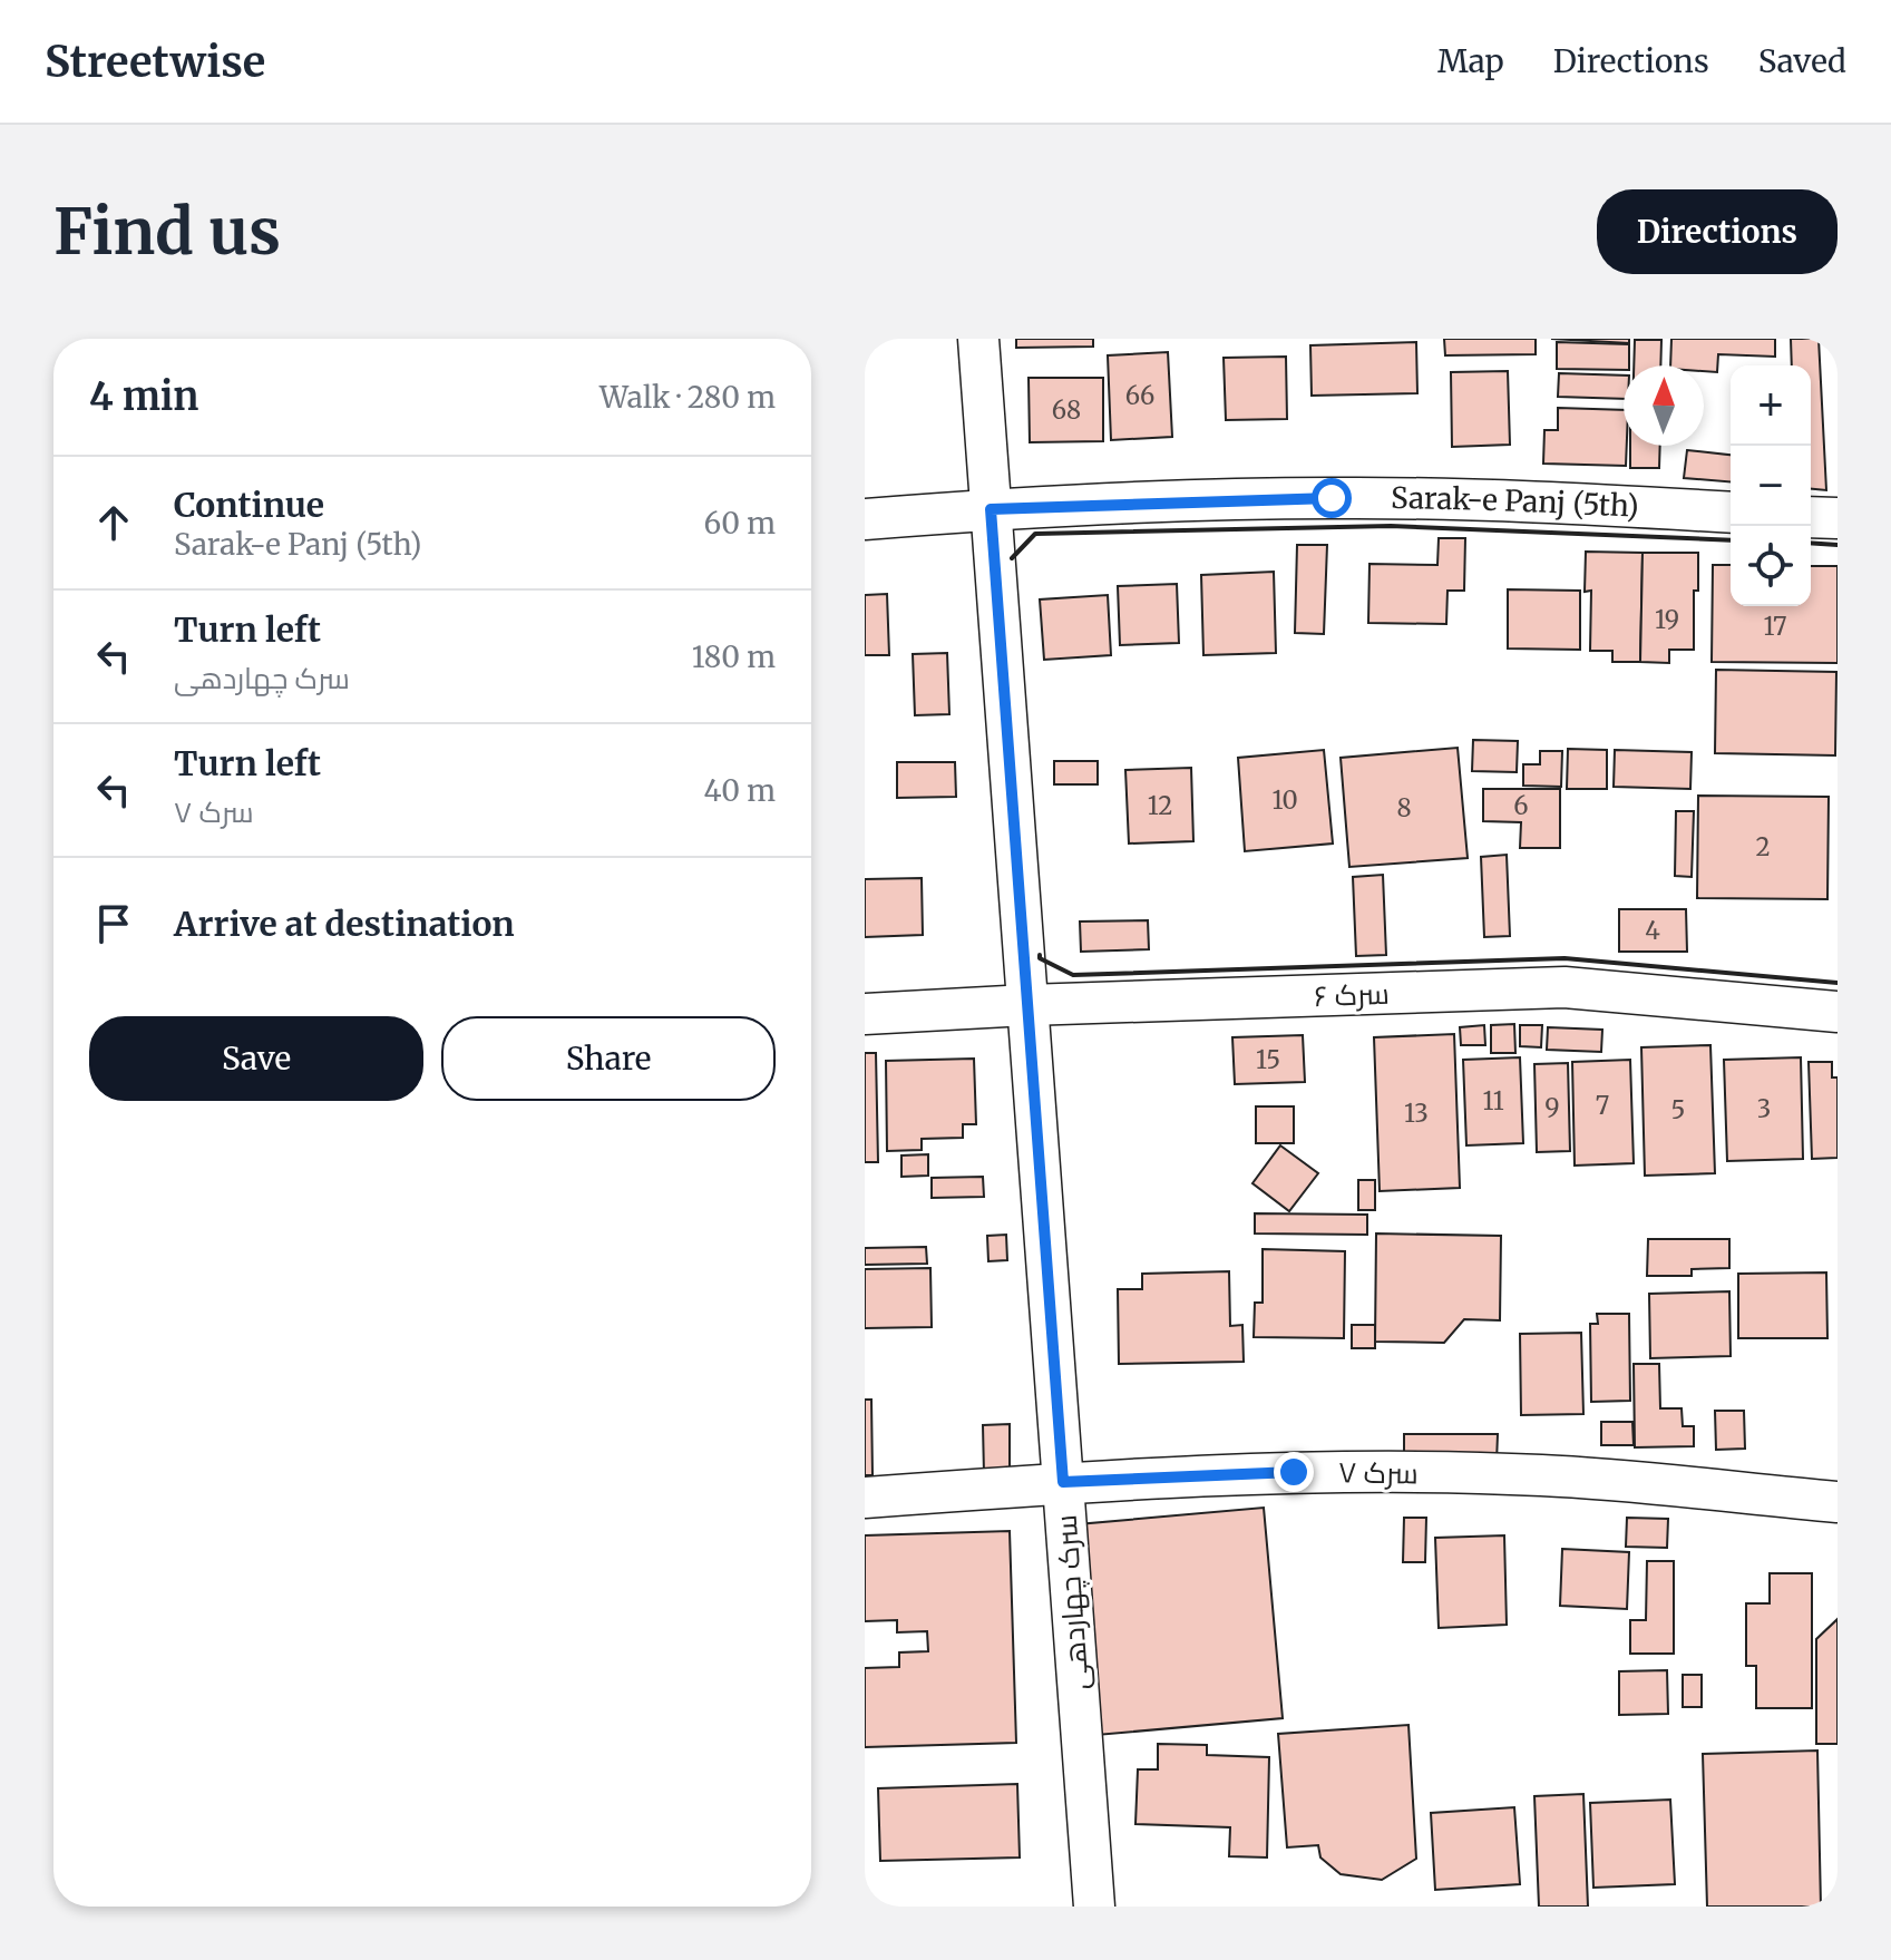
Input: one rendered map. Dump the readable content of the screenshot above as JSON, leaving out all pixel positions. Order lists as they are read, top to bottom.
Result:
{
  "streets": {
    "street": [
      "Sarak-e Panj (5th)",
      "سرک ۶",
      "سرک ۷",
      "سرک چهاردهی"
    ]
  },
  "crossings": [
    ["Sarak-e Panj (5th)", "سرک چهاردهی"],
    ["سرک ۶", "سرک چهاردهی"],
    ["سرک ۷", "سرک چهاردهی"]
  ],
  "house_numbers": [
    "66",
    "68",
    "19",
    "17",
    "10",
    "12",
    "6",
    "8",
    "2",
    "4",
    "15",
    "11",
    "7",
    "9",
    "3",
    "5",
    "13"
  ],
  "north": "top",
  "page": {
    "header": "Streetwise",
    "nav": ["Map", "Directions", "Saved"],
    "buttons": [
      "Directions",
      ["Save", "Share"]
    ],
    "title": "Find us",
    "heading": ["4 min", "Walk · 280 m"],
    "map_buttons": ["+", "−"],
    "list": [
      ["Continue", "Sarak-e Panj (5th)", "60 m"],
      ["Turn left", "سرک چهاردهی", "180 m"],
      ["Turn left", "سرک ۷", "40 m"],
      "Arrive at destination"
    ]
  }
}
